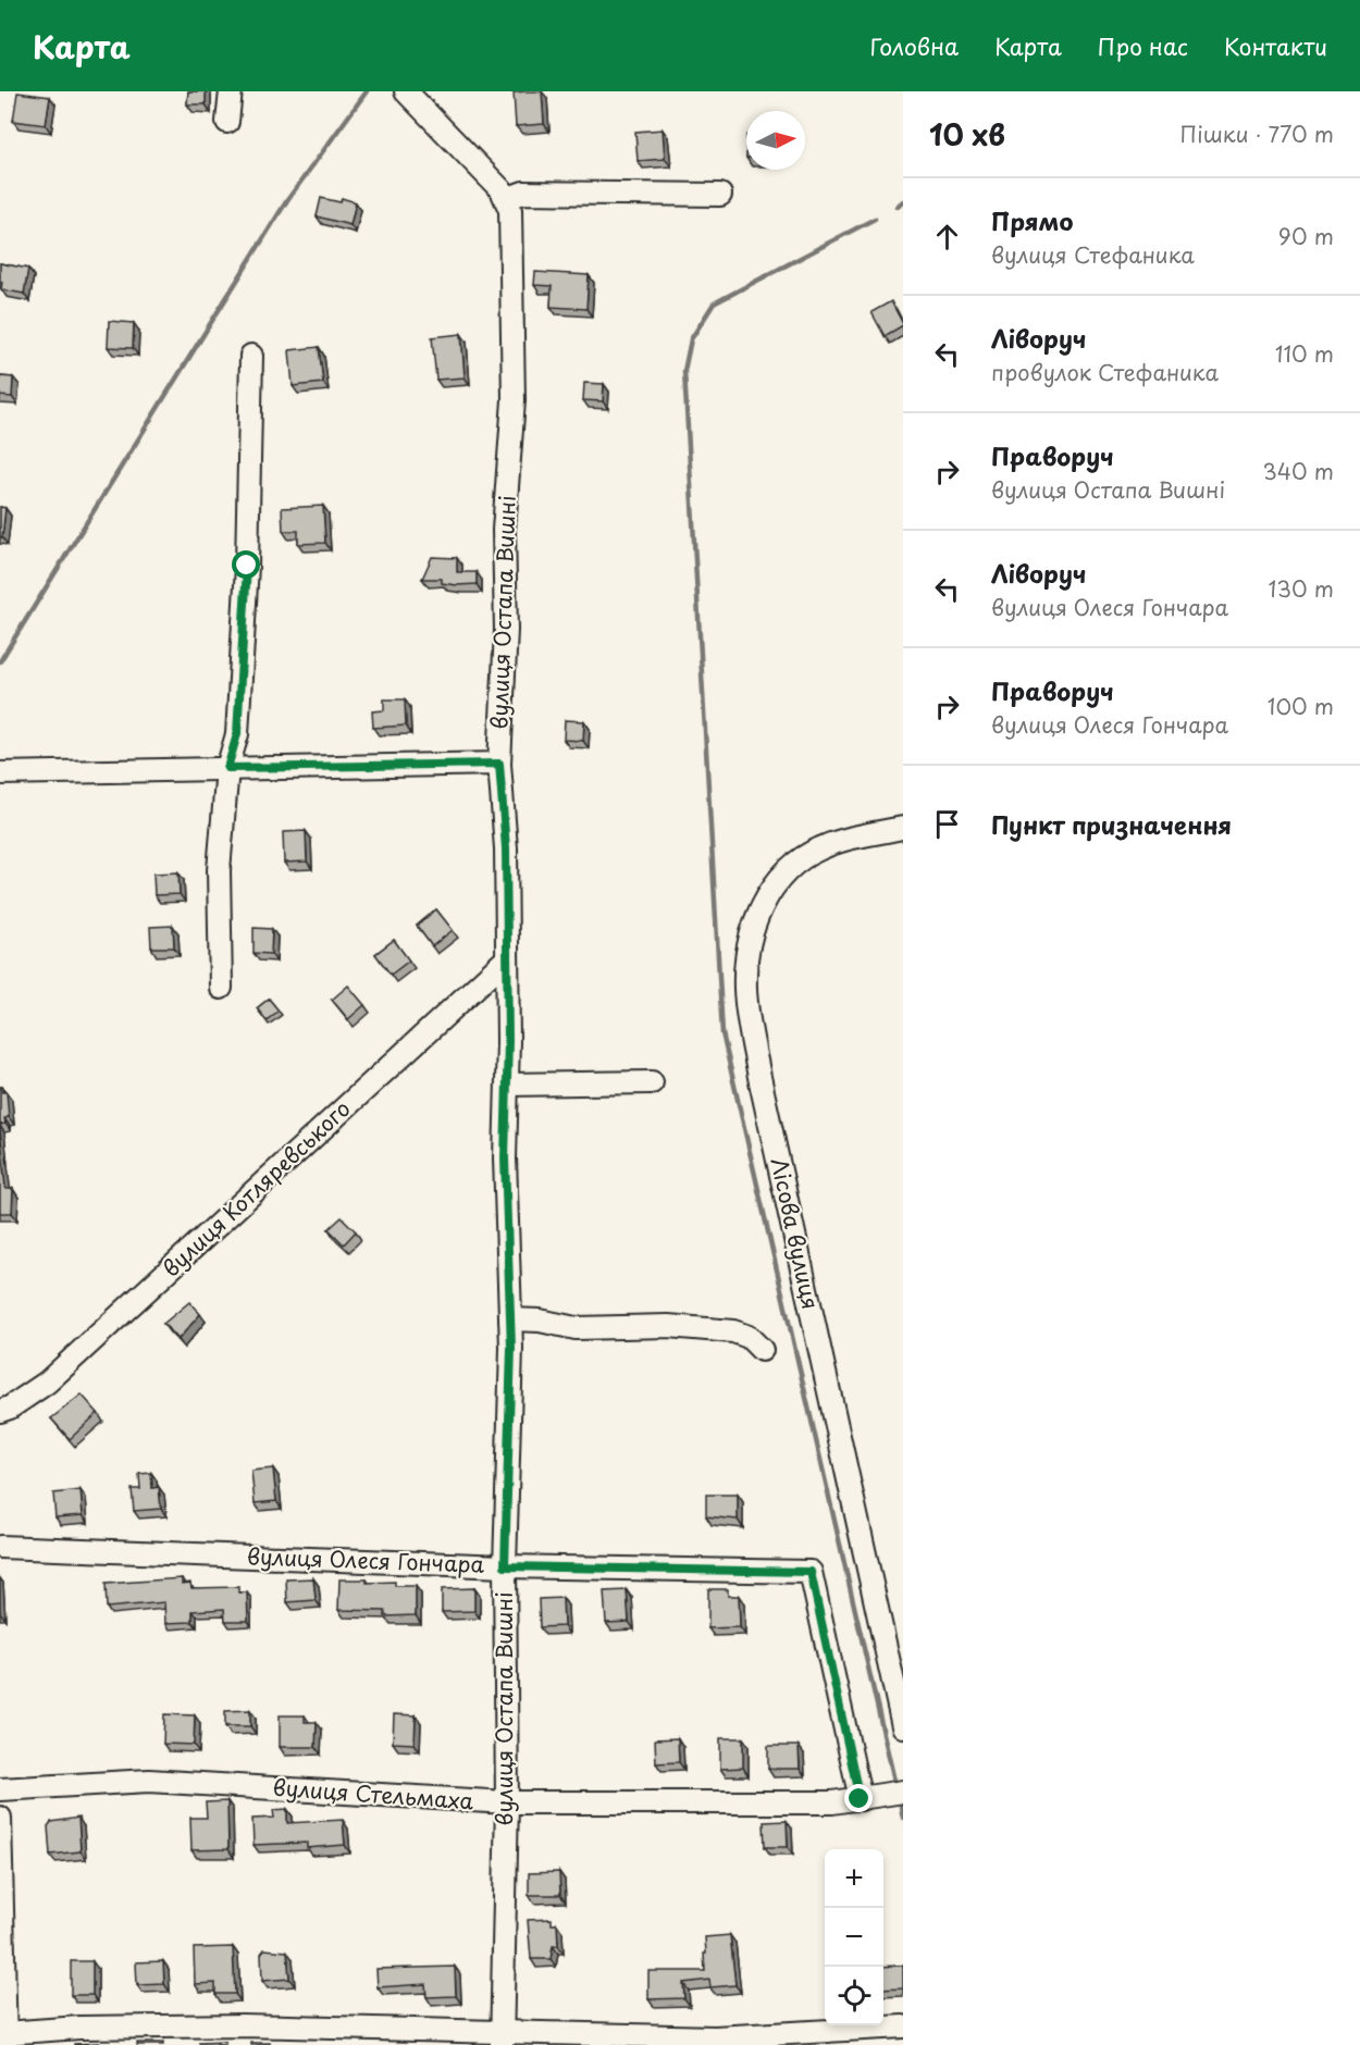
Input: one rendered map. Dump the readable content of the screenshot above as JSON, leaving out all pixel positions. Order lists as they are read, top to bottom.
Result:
{
  "streets": {
    "street": [
      "вулиця Остапа Вишні",
      "вулиця Котляревського",
      "Лісова вулиця",
      "вулиця Олеся Гончара",
      "вулиця Стельмаха"
    ]
  },
  "crossings": [
    ["вулиця Остапа Вишні", "вулиця Котляревського"],
    ["вулиця Остапа Вишні", "вулиця Олеся Гончара"],
    ["вулиця Остапа Вишні", "вулиця Стельмаха"],
    ["вулиця Олеся Гончара", "вулиця Стельмаха"]
  ],
  "north": "right",
  "page": {
    "header": "Карта",
    "nav": [
      "Головна",
      "Карта",
      "Про нас",
      "Контакти"
    ],
    "heading": ["10 хв", "Пішки · 770 m"],
    "list": [
      ["Прямо", "вулиця Стефаника", "90 m"],
      ["Ліворуч", "провулок Стефаника", "110 m"],
      ["Праворуч", "вулиця Остапа Вишні", "340 m"],
      ["Ліворуч", "вулиця Олеся Гончара", "130 m"],
      ["Праворуч", "вулиця Олеся Гончара", "100 m"],
      "Пункт призначення"
    ],
    "map_buttons": ["+", "−"]
  }
}
